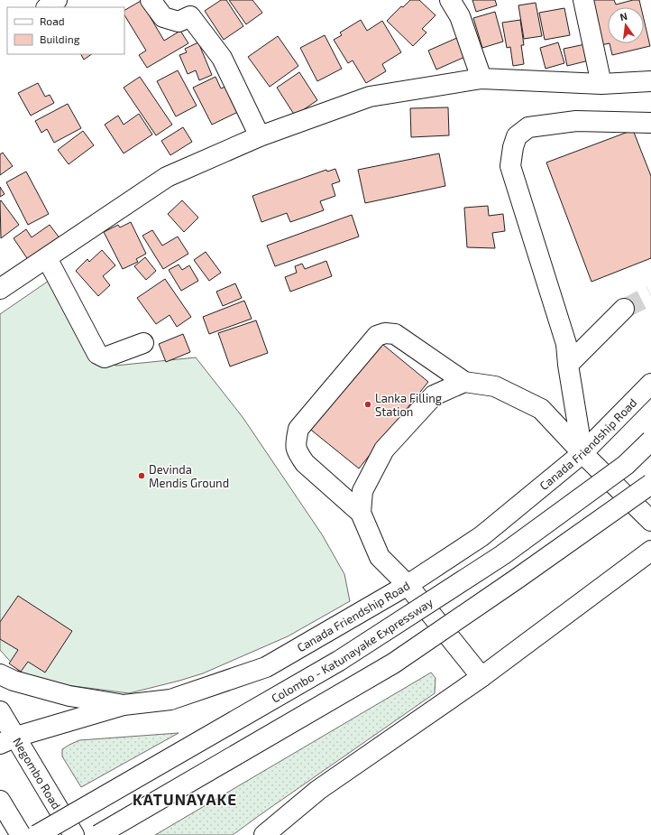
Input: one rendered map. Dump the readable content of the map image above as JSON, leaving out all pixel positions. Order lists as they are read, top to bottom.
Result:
{
  "streets": {
    "main road": ["Canada Friendship Road", "Colombo - Katunayake Expressway", "Negombo Road"]
  },
  "crossings": [
    ["Canada Friendship Road", "Negombo Road"]
  ],
  "districts": ["KATUNAYAKE"],
  "places": ["Lanka Filling Station", "Devinda Mendis Ground"],
  "legend": ["Road", "Building"],
  "north": "top"
}
